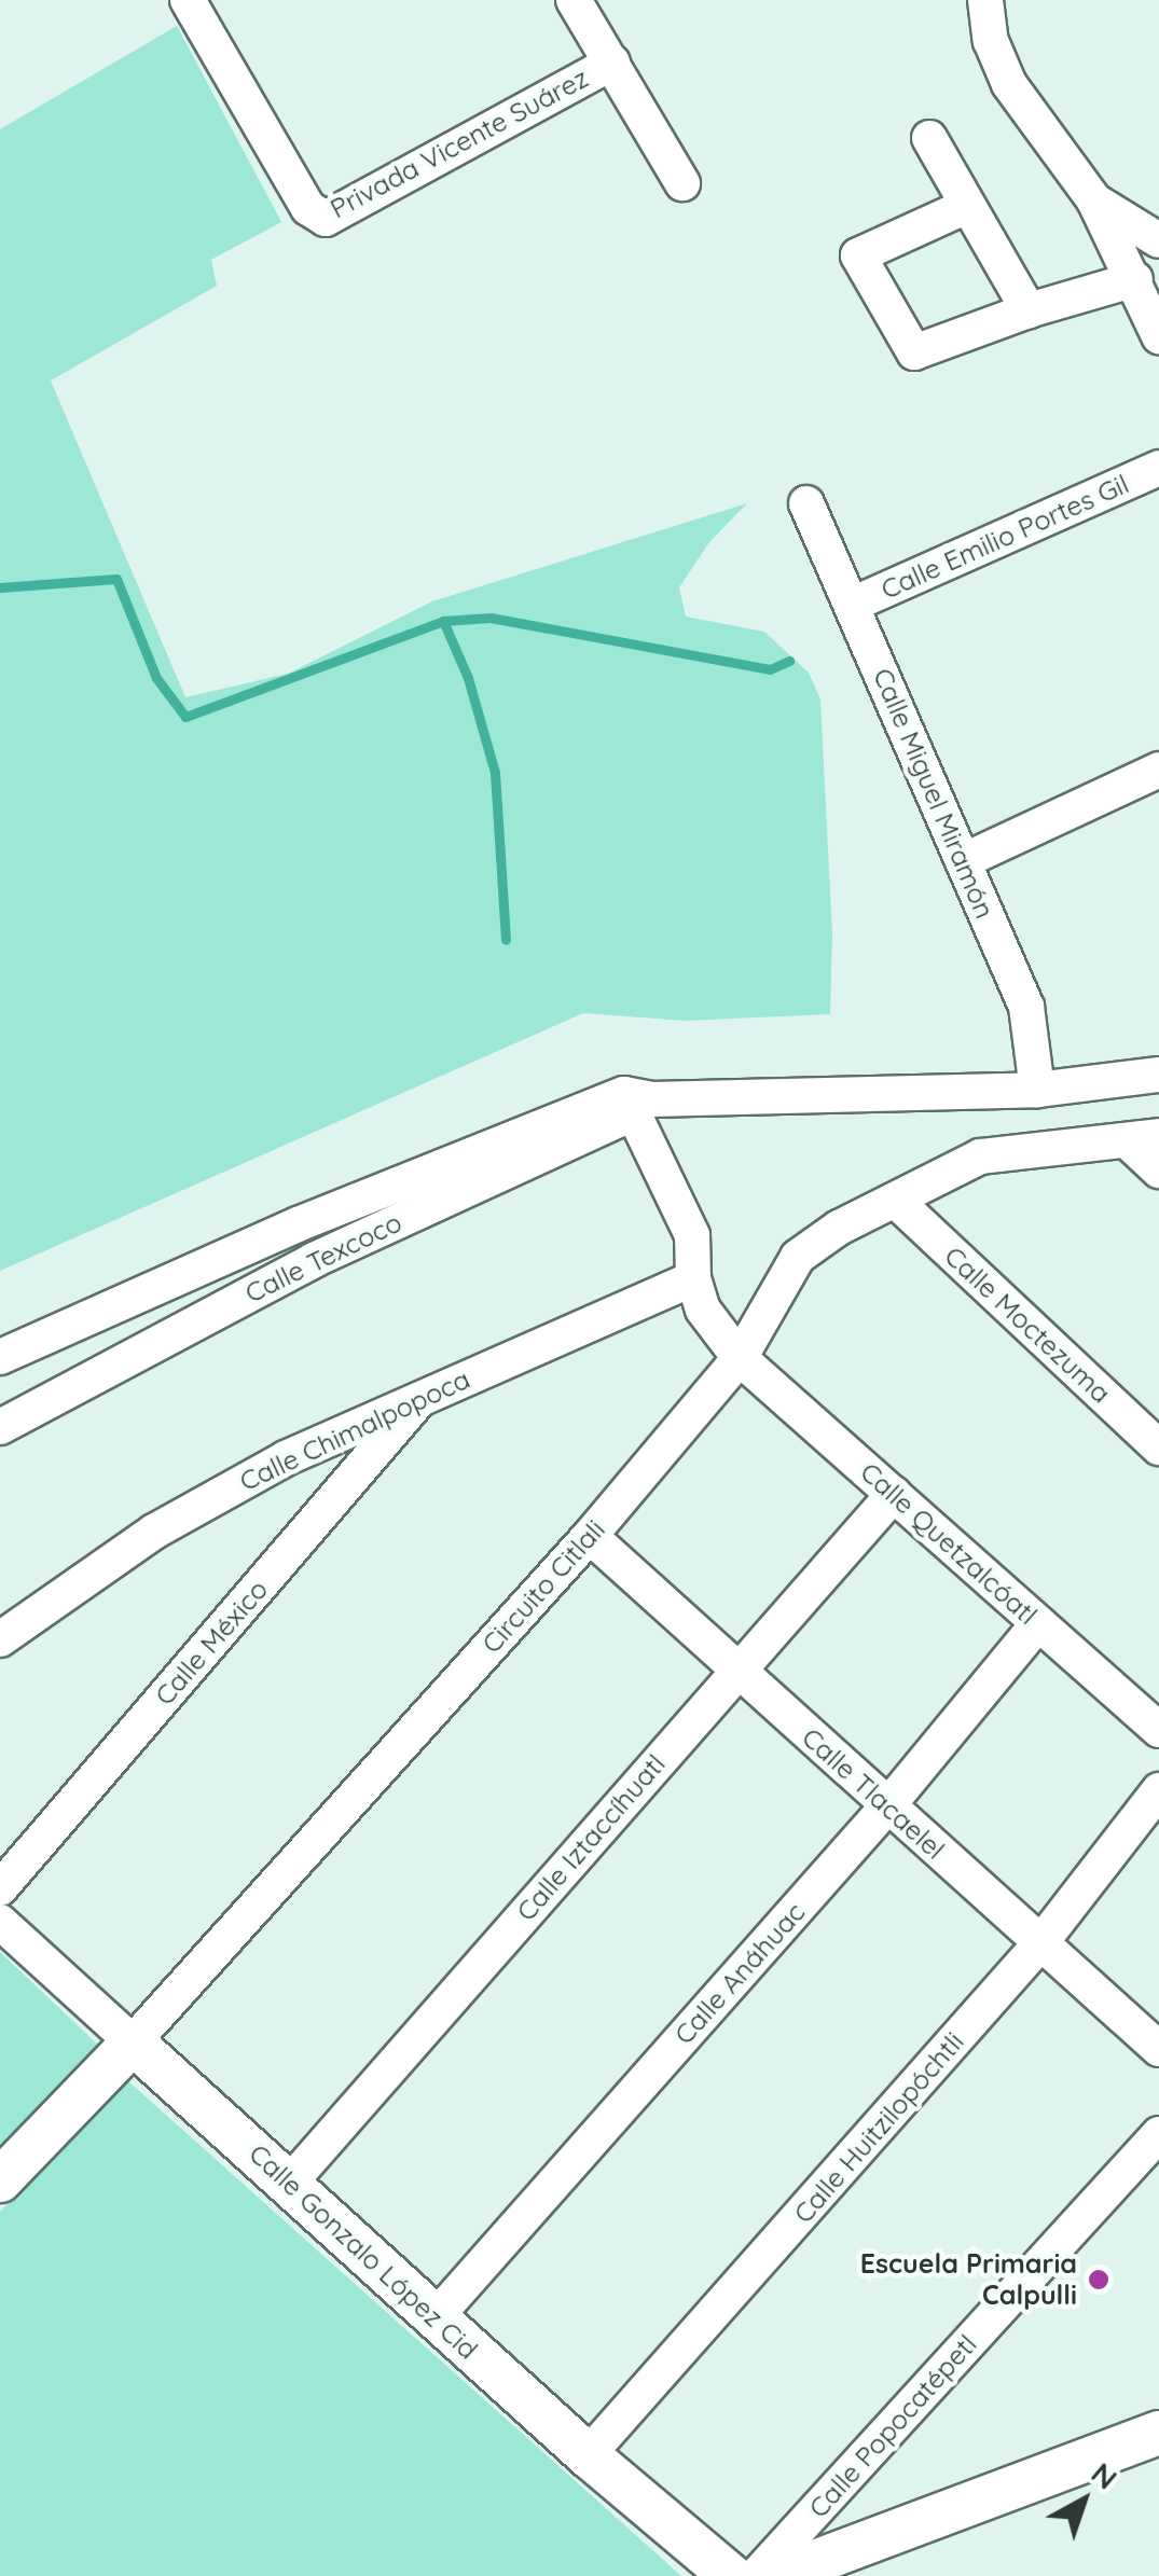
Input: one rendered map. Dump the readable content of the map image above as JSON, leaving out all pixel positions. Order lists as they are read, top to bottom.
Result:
{
  "streets": {
    "street": [
      "Privada Vicente Suárez",
      "Calle Emilio Portes Gil",
      "Calle Miguel Miramón",
      "Calle Texcoco",
      "Calle Moctezuma",
      "Calle Chimalpopoca",
      "Calle Quetzalcóatl",
      "Circuito Citlali",
      "Calle México",
      "Calle Tlacaelel",
      "Calle Iztaccíhuatl",
      "Calle Anáhuac",
      "Calle Huitzilopóchtli",
      "Calle Gonzalo López Cid",
      "Calle Popocatépetl"
    ]
  },
  "crossings": [
    ["Calle Emilio Portes Gil", "Calle Miguel Miramón"],
    ["Calle Miguel Miramón", "Calle Texcoco"],
    ["Calle Moctezuma", "Circuito Citlali"],
    ["Calle Chimalpopoca", "Calle Quetzalcóatl"],
    ["Calle Chimalpopoca", "Calle México"],
    ["Calle Quetzalcóatl", "Circuito Citlali"],
    ["Calle Quetzalcóatl", "Calle Iztaccíhuatl"],
    ["Calle Quetzalcóatl", "Calle Anáhuac"],
    ["Circuito Citlali", "Calle Tlacaelel"],
    ["Circuito Citlali", "Calle Gonzalo López Cid"],
    ["Calle Tlacaelel", "Calle Iztaccíhuatl"],
    ["Calle Tlacaelel", "Calle Anáhuac"],
    ["Calle Tlacaelel", "Calle Huitzilopóchtli"],
    ["Calle Iztaccíhuatl", "Calle Gonzalo López Cid"],
    ["Calle Anáhuac", "Calle Gonzalo López Cid"],
    ["Calle Huitzilopóchtli", "Calle Gonzalo López Cid"]
  ],
  "places": ["Escuela Primaria Calpulli"],
  "north": "top right"
}
